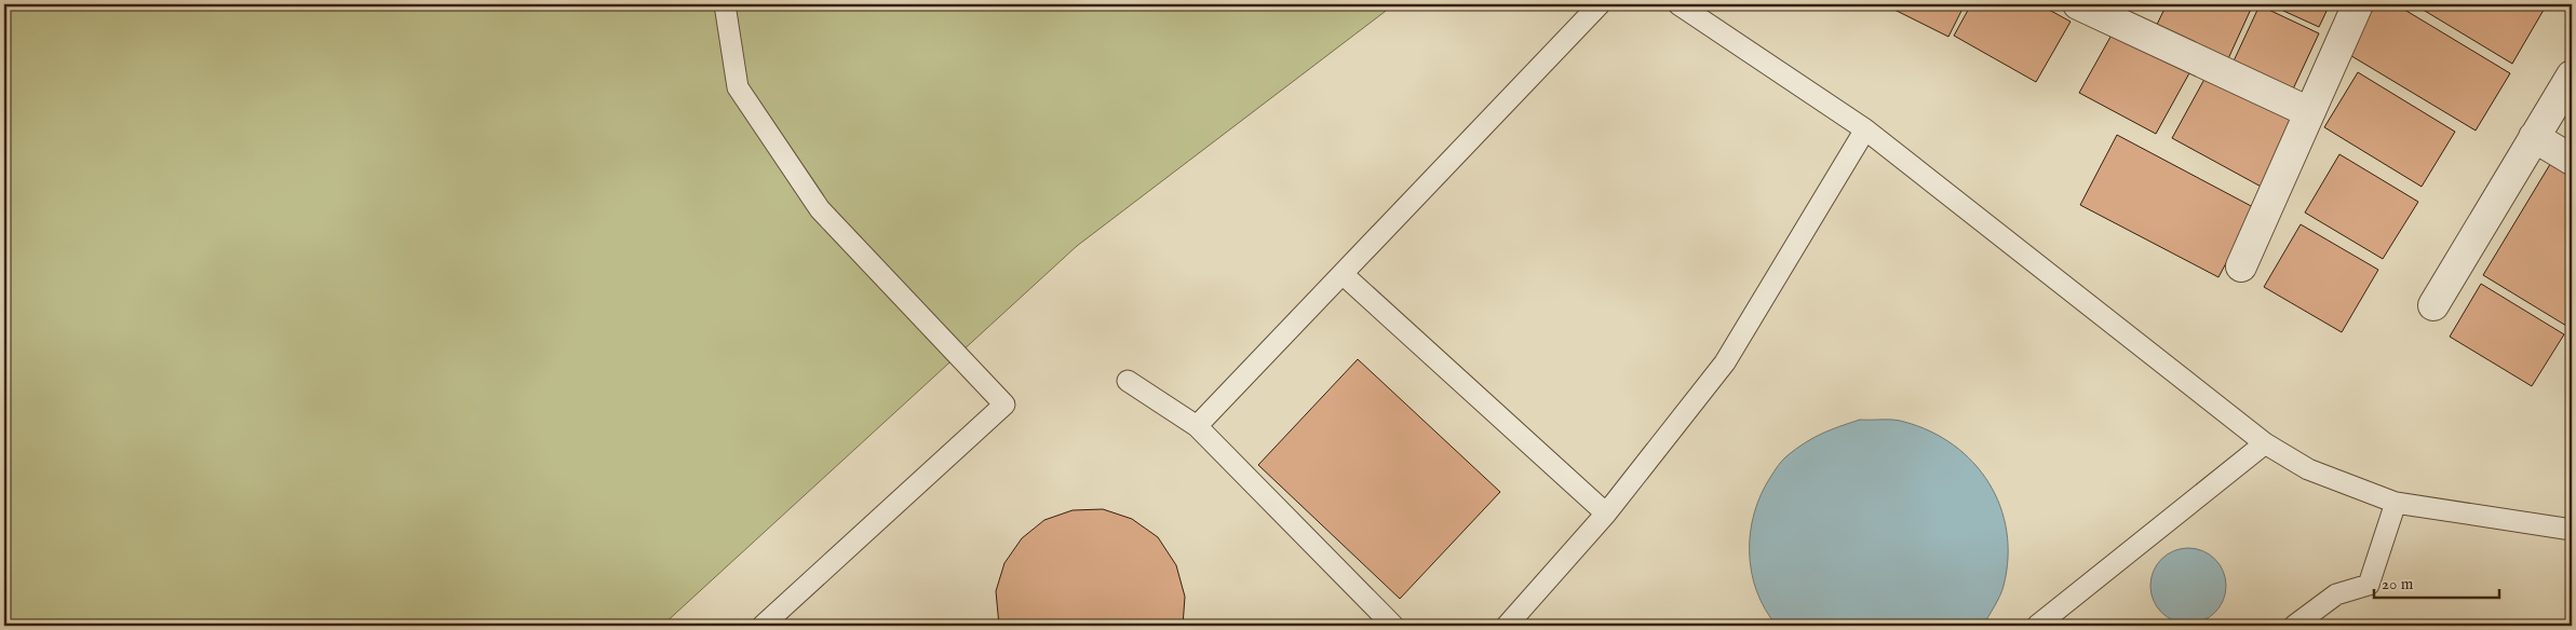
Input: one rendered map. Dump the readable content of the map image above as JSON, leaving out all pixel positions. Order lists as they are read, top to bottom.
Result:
{
  "scale_bar": "20 m"
}
